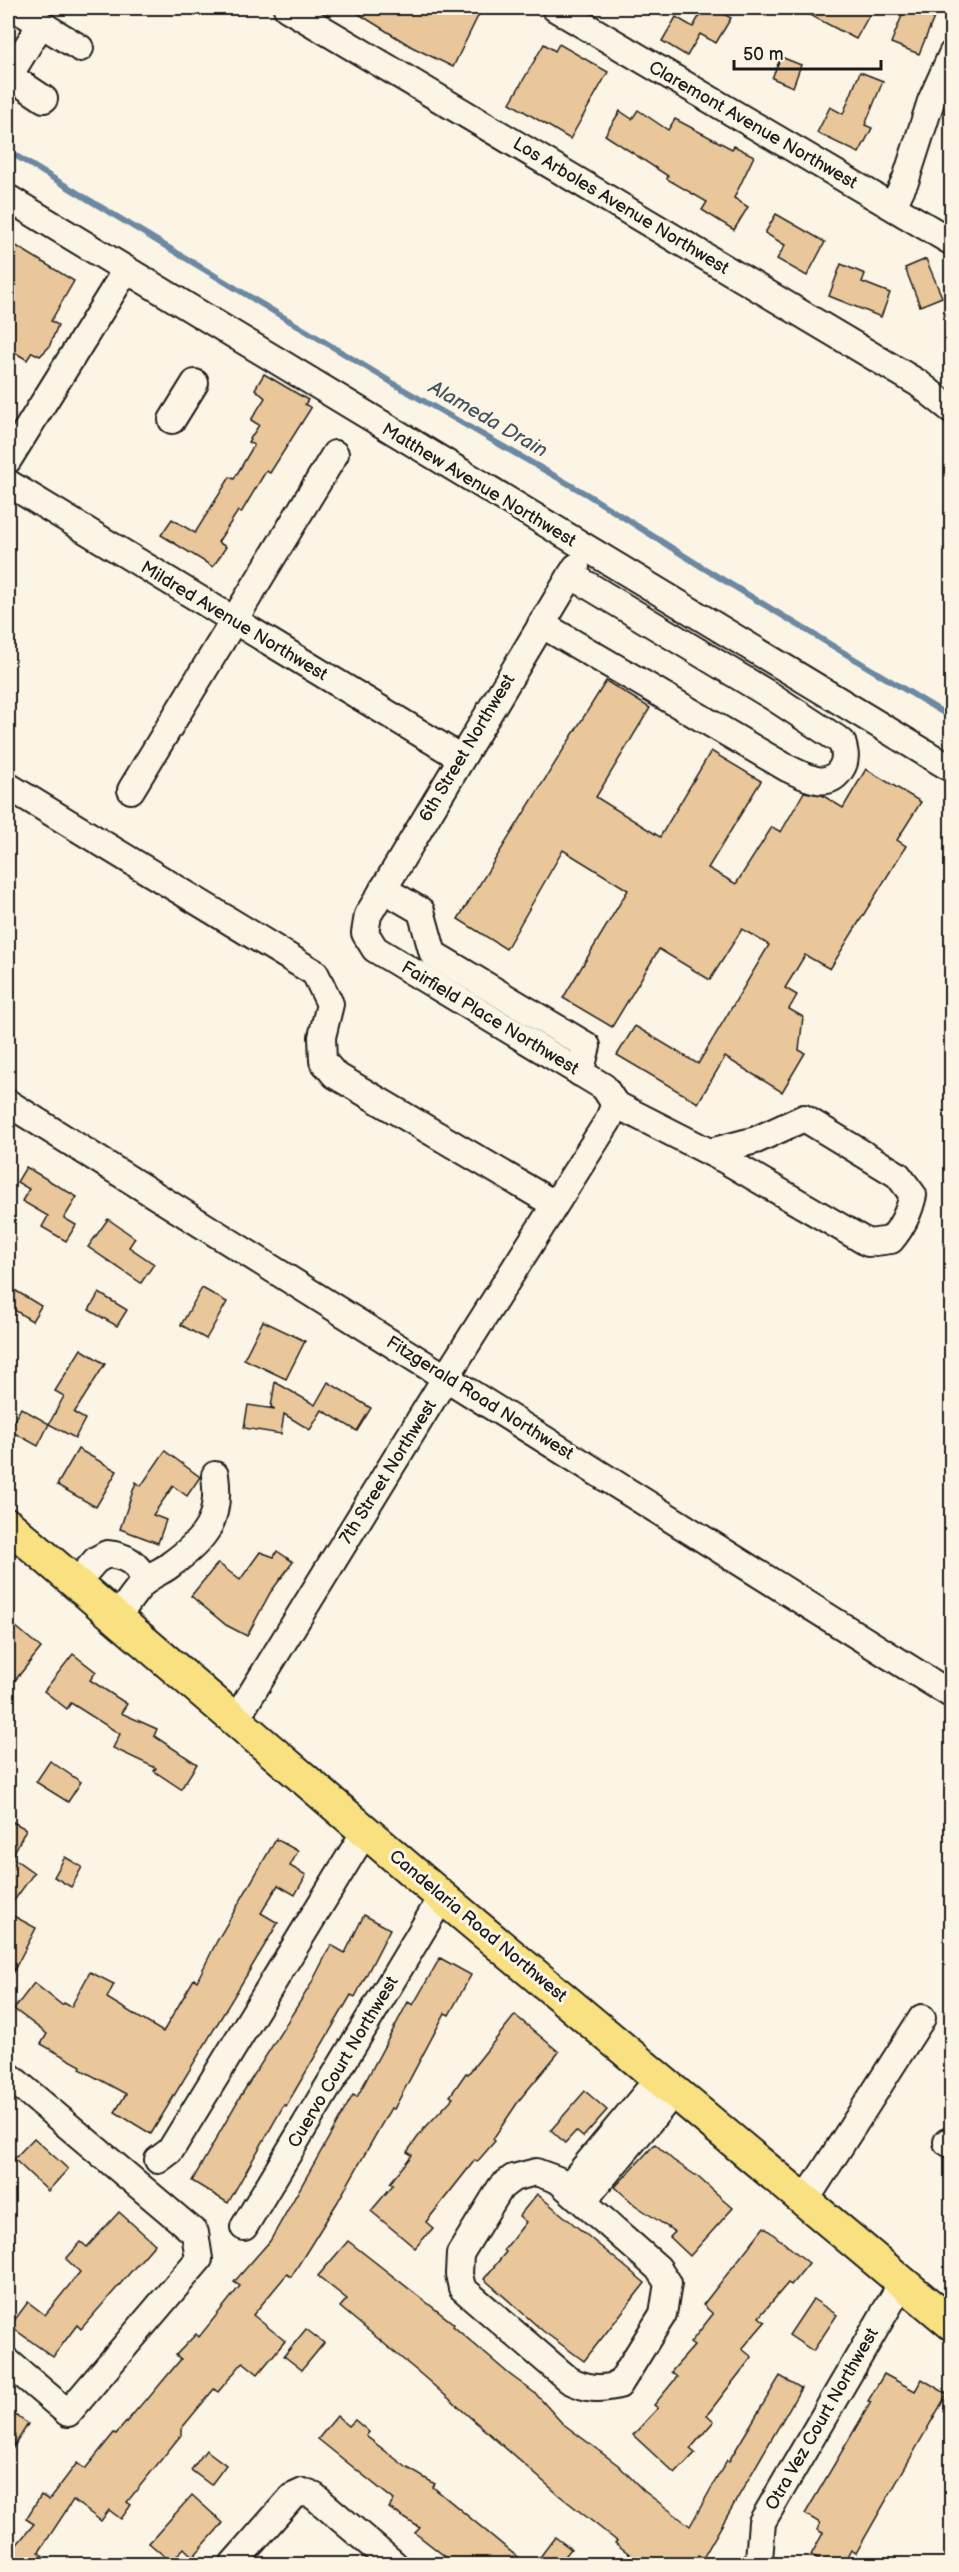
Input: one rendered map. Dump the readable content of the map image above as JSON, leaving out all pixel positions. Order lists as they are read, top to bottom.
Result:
{
  "streets": {
    "main road": ["Candelaria Road Northwest"],
    "street": [
      "Claremont Avenue Northwest",
      "Los Arboles Avenue Northwest",
      "Matthew Avenue Northwest",
      "Mildred Avenue Northwest",
      "6th Street Northwest",
      "Fairfield Place Northwest",
      "Fitzgerald Road Northwest",
      "7th Street Northwest",
      "Cuervo Court Northwest",
      "Otra Vez Court Northwest"
    ]
  },
  "crossings": [
    ["Mildred Avenue Northwest", "6th Street Northwest"],
    ["6th Street Northwest", "Fairfield Place Northwest"],
    ["Fairfield Place Northwest", "7th Street Northwest"],
    ["Fitzgerald Road Northwest", "7th Street Northwest"],
    ["7th Street Northwest", "Candelaria Road Northwest"],
    ["Candelaria Road Northwest", "Cuervo Court Northwest"],
    ["Candelaria Road Northwest", "Otra Vez Court Northwest"]
  ],
  "water": ["Alameda Drain"],
  "scale_bar": "50 m"
}
